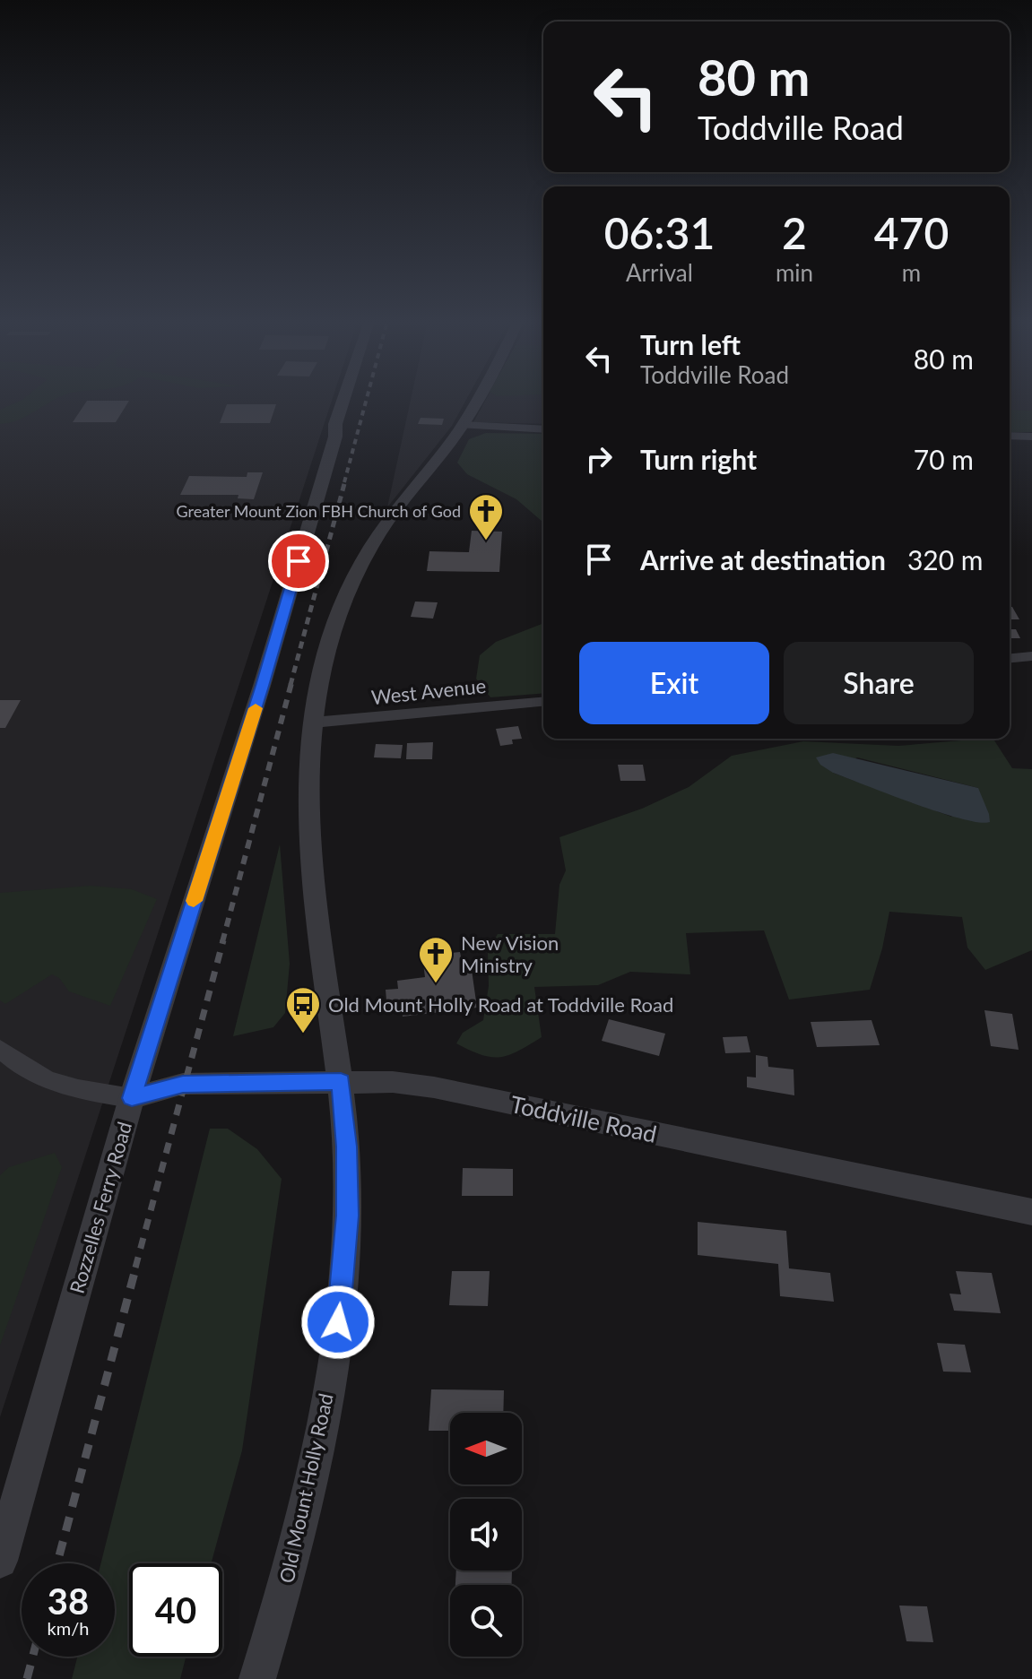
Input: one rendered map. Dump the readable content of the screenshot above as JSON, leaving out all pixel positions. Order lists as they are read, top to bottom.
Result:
{
  "streets": {
    "street": [
      "West Avenue",
      "Toddville Road",
      "Rozzelles Ferry Road",
      "Old Mount Holly Road"
    ]
  },
  "crossings": [
    ["West Avenue", "Old Mount Holly Road"],
    ["Toddville Road", "Rozzelles Ferry Road"],
    ["Toddville Road", "Old Mount Holly Road"]
  ],
  "places": {
    "church": ["Greater Mount Zion FBH Church of God", "New Vision Ministry"],
    "bus stop": ["Old Mount Holly Road at Toddville Road"]
  },
  "north": "left",
  "page": {
    "turn": ["80 m", "Toddville Road"],
    "eta": [
      "06:31",
      "Arrival",
      "2",
      "min",
      "470",
      "m"
    ],
    "list": [
      {
        "name": "Turn left",
        "note": "Toddville Road",
        "value": "80 m"
      },
      {
        "name": "Turn right",
        "value": "70 m"
      },
      {
        "name": "Arrive at destination",
        "value": "320 m"
      }
    ],
    "buttons": ["Exit", "Share"],
    "speed": "38 km/h",
    "limit": "40"
  }
}
